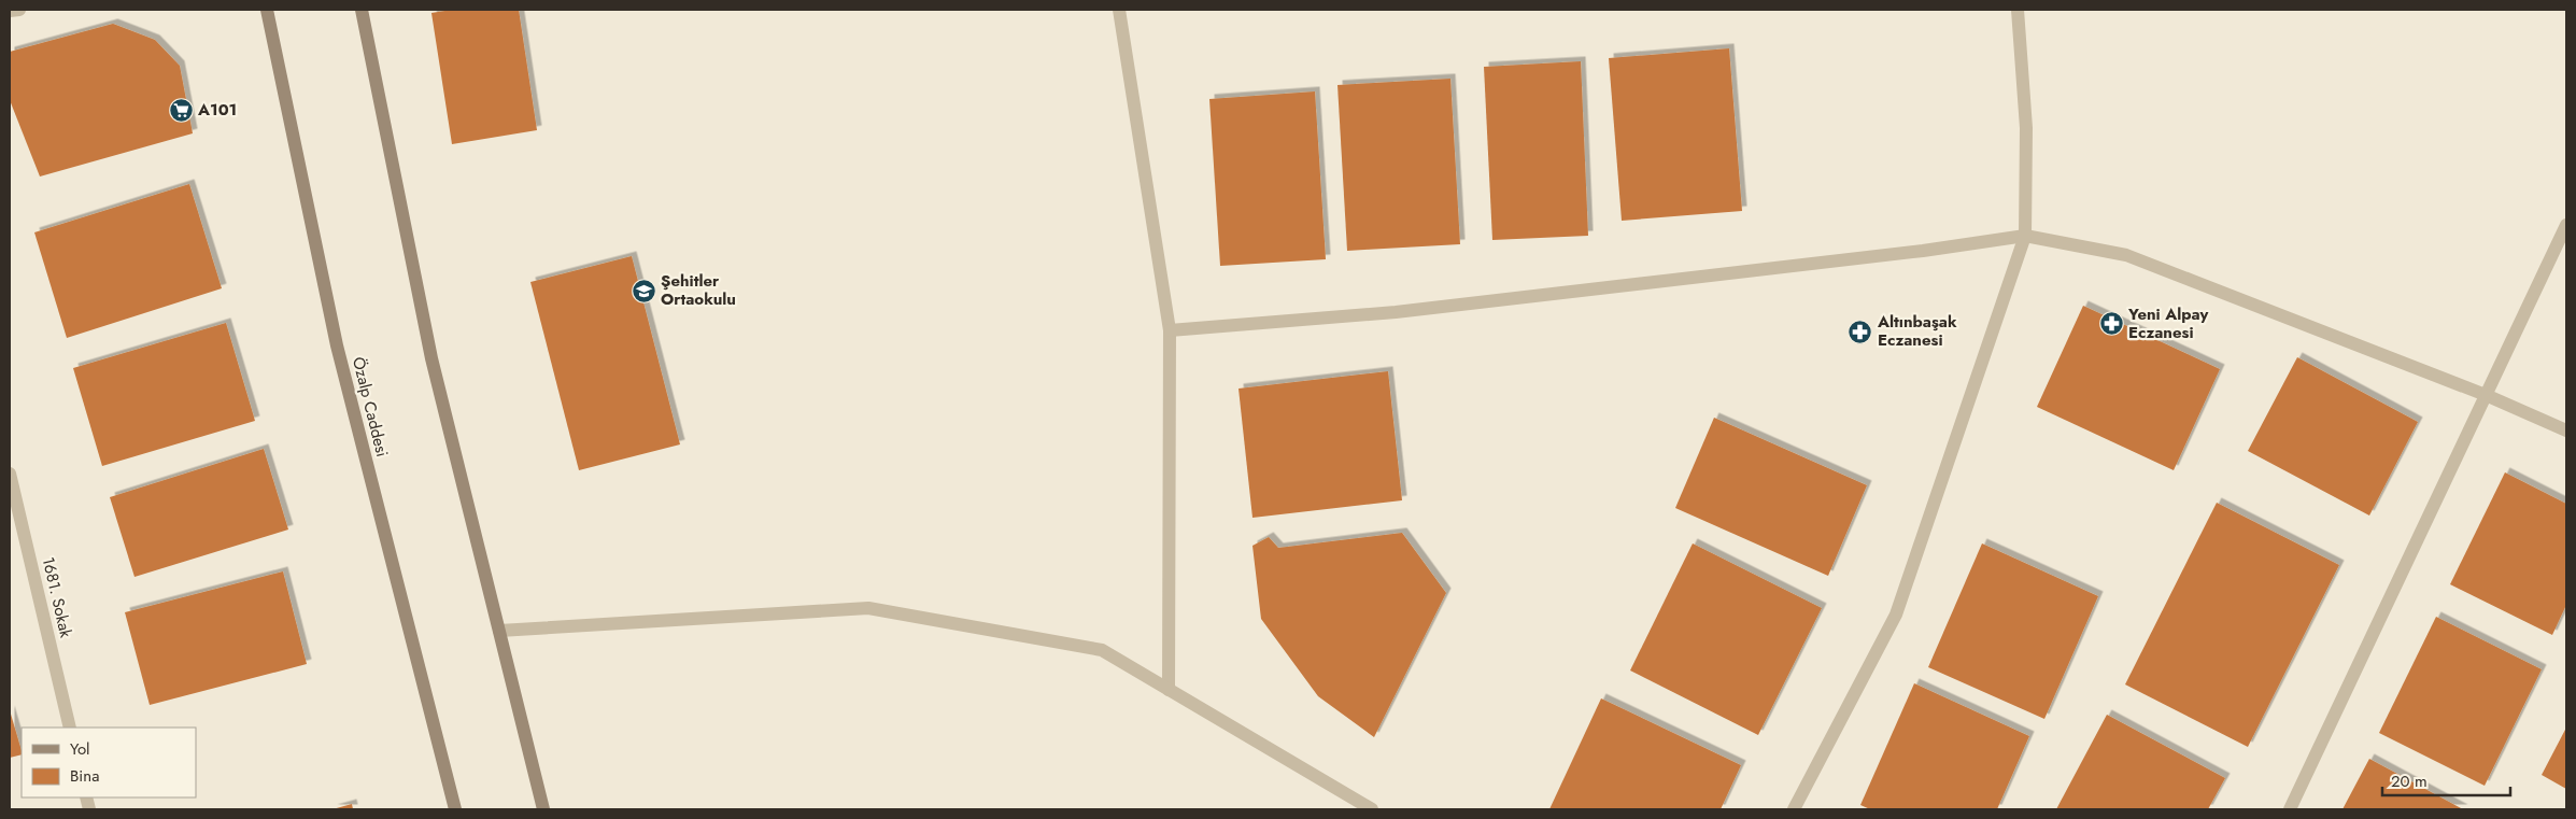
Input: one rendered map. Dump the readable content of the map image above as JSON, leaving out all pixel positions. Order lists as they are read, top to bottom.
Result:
{
  "streets": {
    "main road": ["Özalp Caddesi"],
    "street": ["1681. Sokak"]
  },
  "places": {
    "supermarket": ["A101"],
    "school or university": ["Şehitler Ortaokulu"],
    "pharmacy": ["Yeni Alpay Eczanesi", "Altınbaşak Eczanesi"]
  },
  "legend": ["Yol", "Bina"],
  "scale_bar": "20 m"
}
